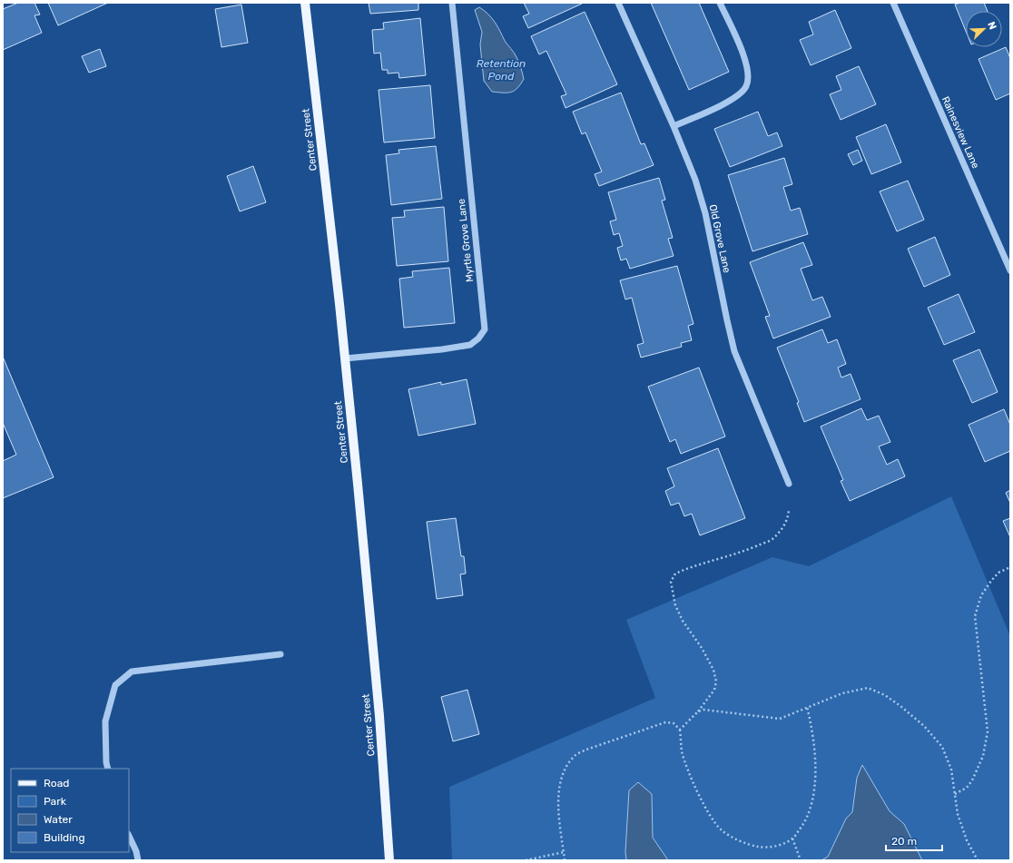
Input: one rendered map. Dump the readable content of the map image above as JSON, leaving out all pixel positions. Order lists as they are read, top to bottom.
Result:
{
  "streets": {
    "main road": ["Center Street"],
    "street": ["Rainesview Lane", "Old Grove Lane", "Myrtle Grove Lane"]
  },
  "crossings": [
    ["Center Street", "Myrtle Grove Lane"]
  ],
  "water": ["Retention Pond"],
  "legend": [
    "Road",
    "Park",
    "Water",
    "Building"
  ],
  "scale_bar": "20 m",
  "north": "top right"
}
